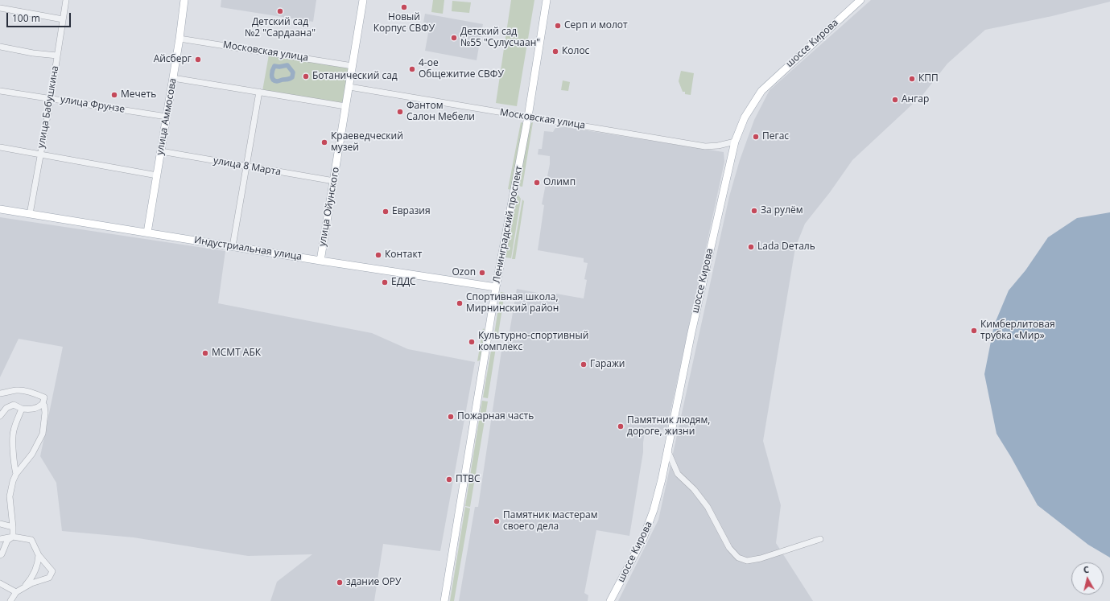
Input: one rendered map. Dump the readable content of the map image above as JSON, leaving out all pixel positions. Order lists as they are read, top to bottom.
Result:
{
  "streets": {
    "main road": [
      "шоссе Кирова",
      "улица Аммосова",
      "улица Ойунского",
      "Ленинградский проспект",
      "Индустриальная улица"
    ],
    "street": [
      "Московская улица",
      "улица Фрунзе",
      "улица Бабушкина",
      "улица 8 Марта"
    ]
  },
  "crossings": [
    ["шоссе Кирова", "Московская улица"],
    ["Московская улица", "улица Аммосова"],
    ["Московская улица", "улица Ойунского"],
    ["Московская улица", "Ленинградский проспект"],
    ["улица Фрунзе", "улица Бабушкина"],
    ["улица Фрунзе", "улица Аммосова"],
    ["улица Бабушкина", "Индустриальная улица"],
    ["улица Аммосова", "улица 8 Марта"],
    ["улица Аммосова", "Индустриальная улица"],
    ["улица 8 Марта", "улица Ойунского"],
    ["улица Ойунского", "Индустриальная улица"],
    ["Ленинградский проспект", "Индустриальная улица"]
  ],
  "places": [
    "Новый Корпус СВФУ",
    "Детский сад №2 \"Сардаана\"",
    "Серп и молот",
    "Детский сад №55 \"Сулусчаан\"",
    "Колос",
    "Айсберг",
    "4-ое Общежитие СВФУ",
    "Ботанический сад",
    "КПП",
    "Мечеть",
    "Ангар",
    "Фантом Салон Мебели",
    "Пегас",
    "Краеведческий музей",
    "Олимп",
    "За рулём",
    "Евразия",
    "Lada Dеталь",
    "Контакт",
    "Ozon",
    "ЕДДС",
    "Спортивная школа, Мирнинский район",
    "Кимберлитовая трубка «Мир»",
    "Культурно-спортивный комплекс",
    "МСМТ АБК",
    "Гаражи",
    "Пожарная часть",
    "Памятник людям, дороге, жизни",
    "ПТВС",
    "Памятник мастерам своего дела",
    "здание ОРУ"
  ],
  "scale_bar": "100 m",
  "north": "top"
}
